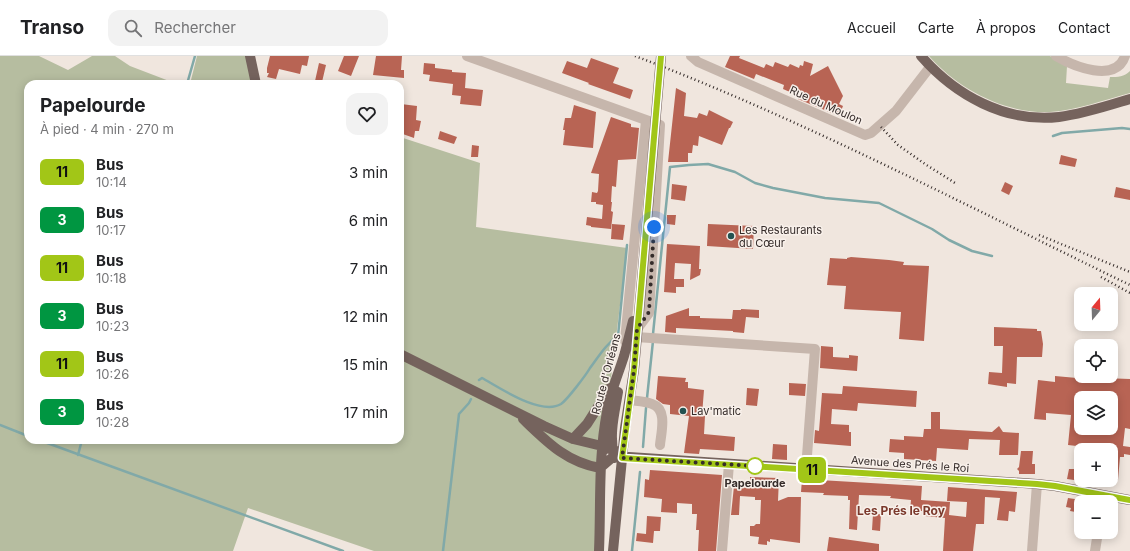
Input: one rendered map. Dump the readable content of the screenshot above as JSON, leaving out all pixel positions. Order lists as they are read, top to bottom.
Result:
{
  "streets": {
    "main road": ["Route d'Orléans", "Avenue des Prés le Roi"],
    "street": ["Rue du Moulon"]
  },
  "crossings": [
    ["Route d'Orléans", "Avenue des Prés le Roi"]
  ],
  "districts": ["Les Prés le Roy"],
  "places": ["Les Restaurants du Cœur", "Lav'matic", "Papelourde"],
  "lines": ["bus line 11"],
  "north": "top",
  "page": {
    "header": "Transo",
    "search": "Rechercher",
    "nav": [
      "Accueil",
      "Carte",
      "À propos",
      "Contact"
    ],
    "on_map": "11",
    "heading": ["Papelourde", "À pied · 4 min · 270 m"],
    "list": [
      {
        "mark": "11",
        "name": "Bus",
        "note": "10:14",
        "value": "3 min"
      },
      {
        "mark": "3",
        "name": "Bus",
        "note": "10:17",
        "value": "6 min"
      },
      {
        "mark": "11",
        "name": "Bus",
        "note": "10:18",
        "value": "7 min"
      },
      {
        "mark": "3",
        "name": "Bus",
        "note": "10:23",
        "value": "12 min"
      },
      {
        "mark": "11",
        "name": "Bus",
        "note": "10:26",
        "value": "15 min"
      },
      {
        "mark": "3",
        "name": "Bus",
        "note": "10:28",
        "value": "17 min"
      }
    ],
    "map_buttons": ["+", "−"]
  }
}
